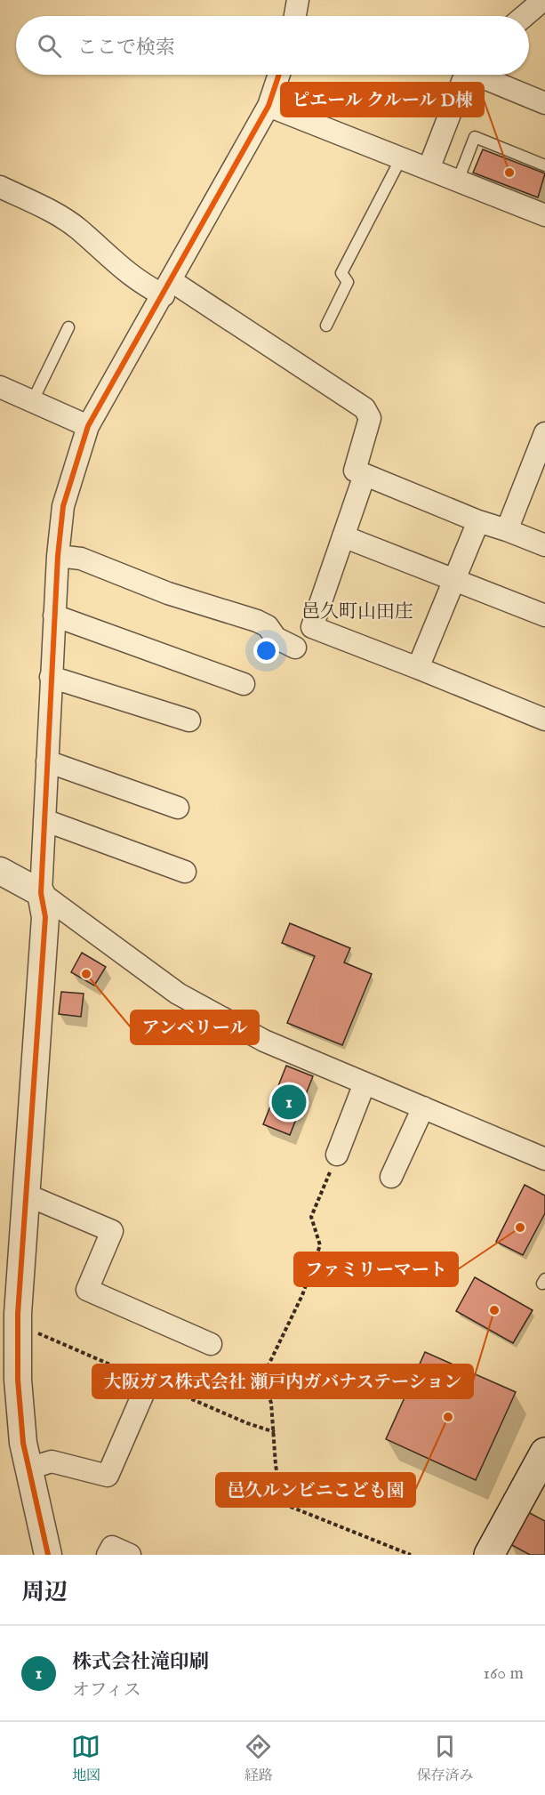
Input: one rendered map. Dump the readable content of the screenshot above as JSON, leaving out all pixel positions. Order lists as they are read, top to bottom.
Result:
{
  "districts": ["邑久町山田庄"],
  "places": [
    "ピエール クルール D棟",
    "アンベリール",
    "ファミリーマート",
    "大阪ガス株式会社 瀬戸内ガバナステーション",
    "邑久ルンビニこども園"
  ],
  "page": {
    "search": "ここで検索",
    "pins": "1",
    "heading": "周辺",
    "list": [
      {
        "mark": "1",
        "name": "株式会社滝印刷",
        "note": "オフィス",
        "value": "160 m"
      }
    ],
    "nav": ["地図", "経路", "保存済み"]
  }
}
